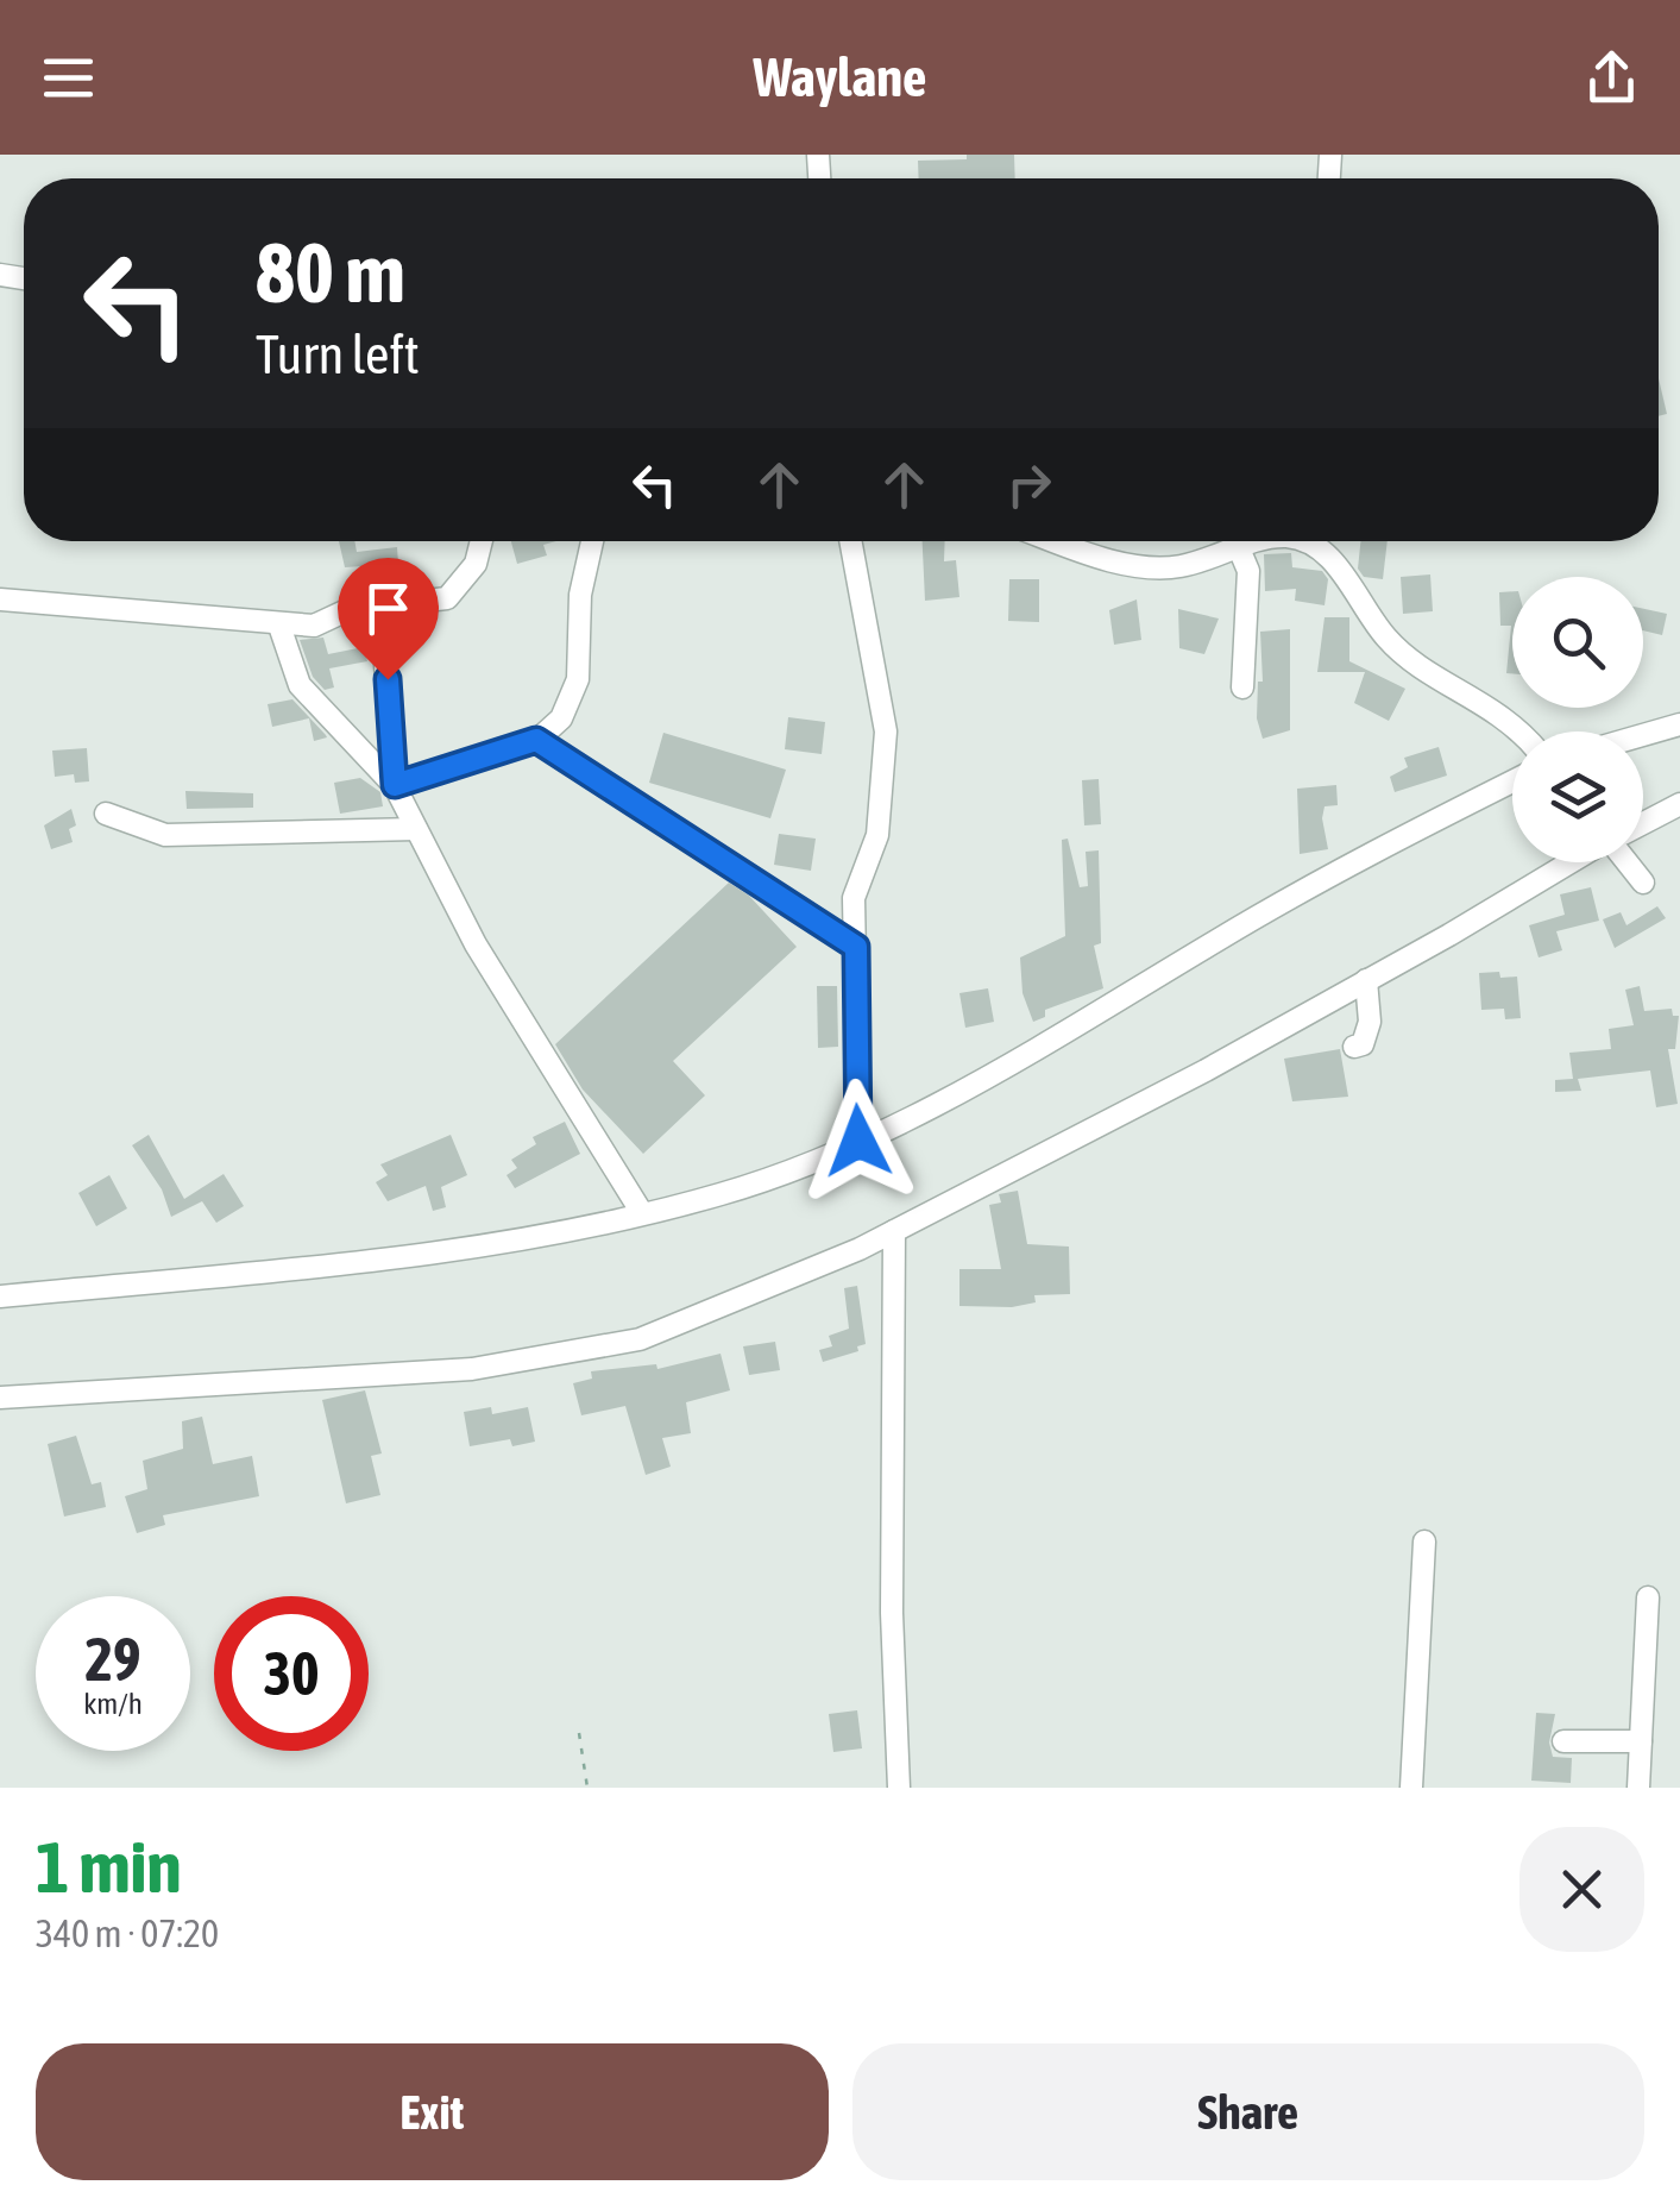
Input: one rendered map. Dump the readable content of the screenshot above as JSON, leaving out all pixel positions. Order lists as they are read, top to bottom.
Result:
{
  "page": {
    "header": "Waylane",
    "turn": ["80 m", "Turn left"],
    "speed": "29 km/h",
    "limit": "30",
    "heading": ["1 min", "340 m · 07:20"],
    "buttons": ["Exit", "Share"]
  }
}
